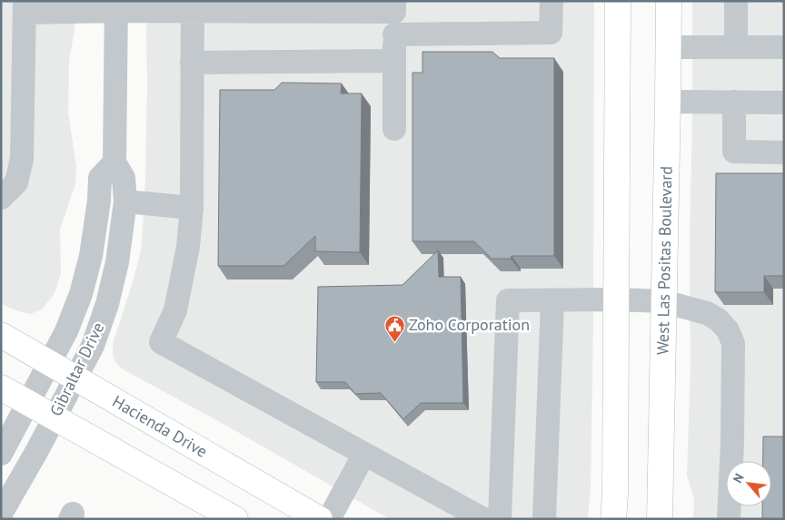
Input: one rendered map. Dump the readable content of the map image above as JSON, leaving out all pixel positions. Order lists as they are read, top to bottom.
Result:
{
  "streets": {
    "main road": ["West Las Positas Boulevard", "Hacienda Drive"],
    "street": ["Gibraltar Drive"]
  },
  "crossings": [
    ["Gibraltar Drive", "Hacienda Drive"]
  ],
  "places": {
    "public building": ["Zoho Corporation"]
  },
  "north": "top left"
}
